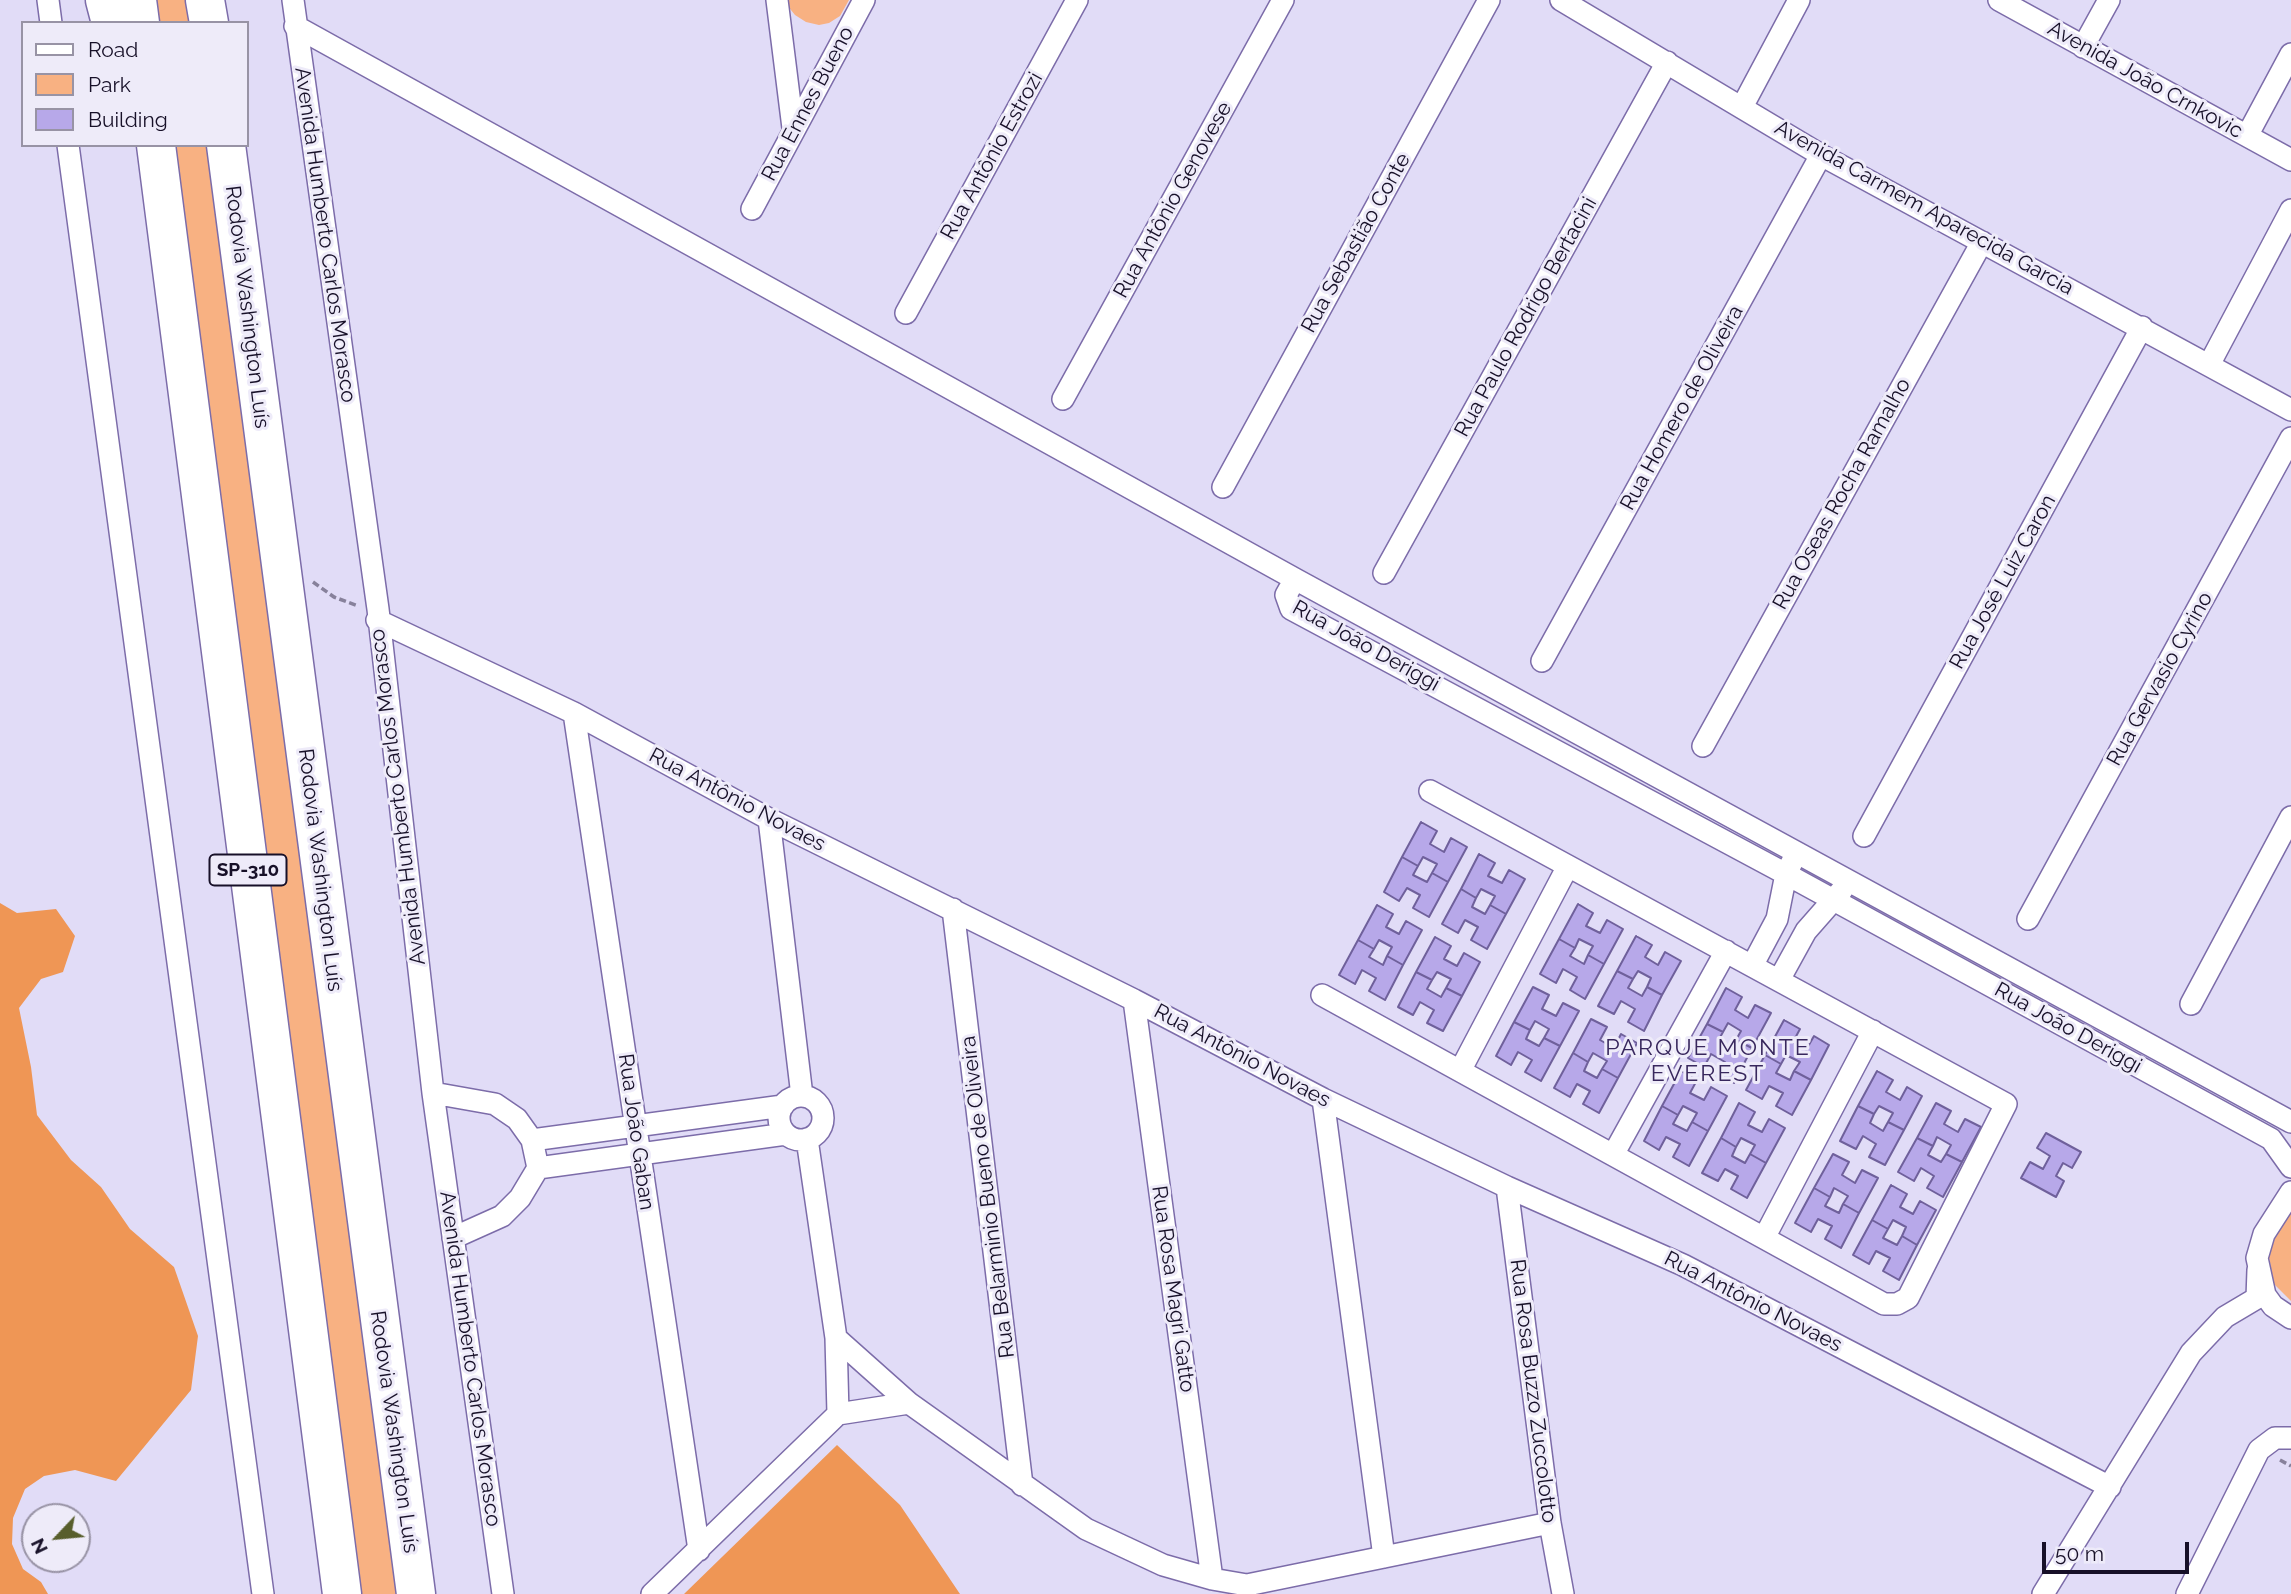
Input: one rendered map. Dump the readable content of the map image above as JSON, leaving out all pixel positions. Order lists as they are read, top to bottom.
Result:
{
  "streets": {
    "highway": ["Rodovia Washington Luís", "SP-310"],
    "street": [
      "Avenida João Crnkovic",
      "Rua Ennes Bueno",
      "Rua Antônio Estrozi",
      "Rua Antônio Genovese",
      "Avenida Carmem Aparecida Garcia",
      "Avenida Humberto Carlos Morasco",
      "Rua Sebastião Conte",
      "Rua Paulo Rodrigo Bertacini",
      "Rua Homero de Oliveira",
      "Rua Oseas Rocha Ramalho",
      "Rua José Luiz Caron",
      "Rua João Deriggi",
      "Rua Gervasio Cyrino",
      "Rua Antônio Novaes",
      "Rua João Gaban",
      "Rua Belarminio Bueno de Oliveira",
      "Rua Rosa Magri Gatto",
      "Rua Rosa Buzzo Zuccolotto"
    ]
  },
  "crossings": [
    ["Avenida Carmem Aparecida Garcia", "Rua Paulo Rodrigo Bertacini"],
    ["Avenida Carmem Aparecida Garcia", "Rua Homero de Oliveira"],
    ["Avenida Carmem Aparecida Garcia", "Rua Oseas Rocha Ramalho"],
    ["Avenida Carmem Aparecida Garcia", "Rua José Luiz Caron"],
    ["Avenida Humberto Carlos Morasco", "Rua Antônio Novaes"],
    ["Rua Antônio Novaes", "Rua João Gaban"],
    ["Rua Antônio Novaes", "Rua Belarminio Bueno de Oliveira"],
    ["Rua Antônio Novaes", "Rua Rosa Magri Gatto"],
    ["Rua Antônio Novaes", "Rua Rosa Buzzo Zuccolotto"]
  ],
  "districts": ["PARQUE MONTE EVEREST"],
  "legend": ["Road", "Park", "Building"],
  "scale_bar": "50 m",
  "north": "bottom left"
}
